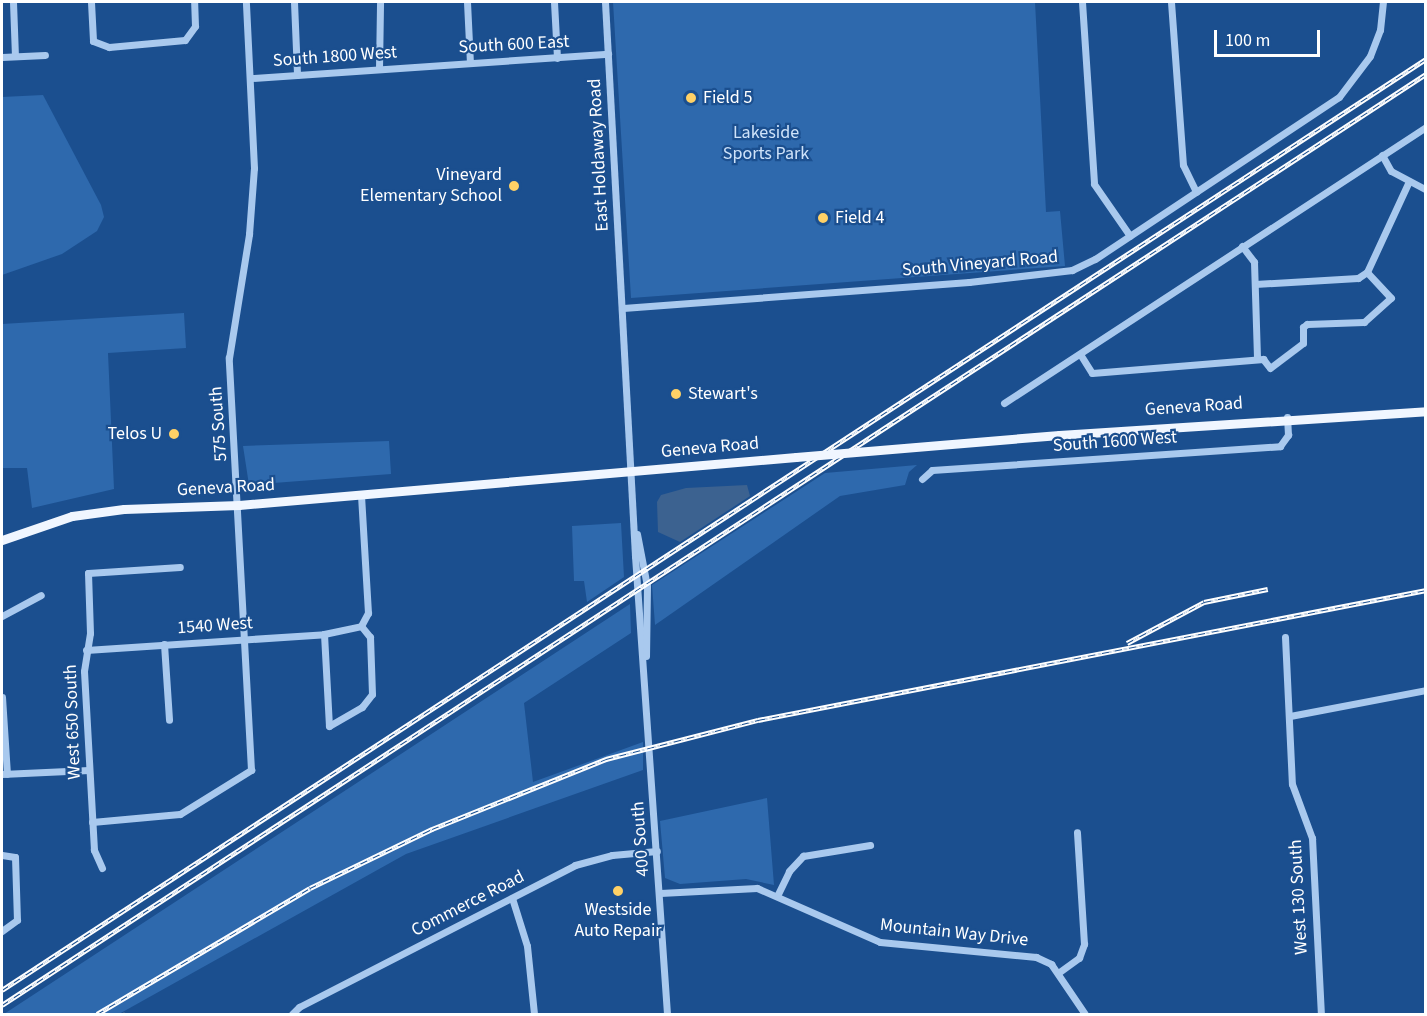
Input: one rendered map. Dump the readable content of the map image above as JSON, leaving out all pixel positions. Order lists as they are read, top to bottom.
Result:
{
  "streets": {
    "main road": ["Geneva Road"],
    "street": [
      "South 600 East",
      "South 1800 West",
      "East Holdaway Road",
      "South Vineyard Road",
      "575 South",
      "South 1600 West",
      "1540 West",
      "West 650 South",
      "400 South",
      "West 130 South",
      "Commerce Road",
      "Mountain Way Drive"
    ]
  },
  "crossings": [
    ["South 600 East", "South 1800 West"],
    ["South 600 East", "East Holdaway Road"],
    ["South 1800 West", "575 South"],
    ["East Holdaway Road", "South Vineyard Road"],
    ["East Holdaway Road", "400 South"],
    ["South Vineyard Road", "400 South"],
    ["Geneva Road", "575 South"],
    ["Geneva Road", "South 1600 West"],
    ["Geneva Road", "400 South"],
    ["575 South", "1540 West"],
    ["575 South", "West 650 South"],
    ["1540 West", "West 650 South"],
    ["400 South", "Commerce Road"],
    ["400 South", "Mountain Way Drive"]
  ],
  "parks": ["Lakeside Sports Park"],
  "places": [
    "Field 5",
    "Vineyard Elementary School",
    "Field 4",
    "Stewart's",
    "Telos U",
    "Westside Auto Repair"
  ],
  "scale_bar": "100 m"
}
